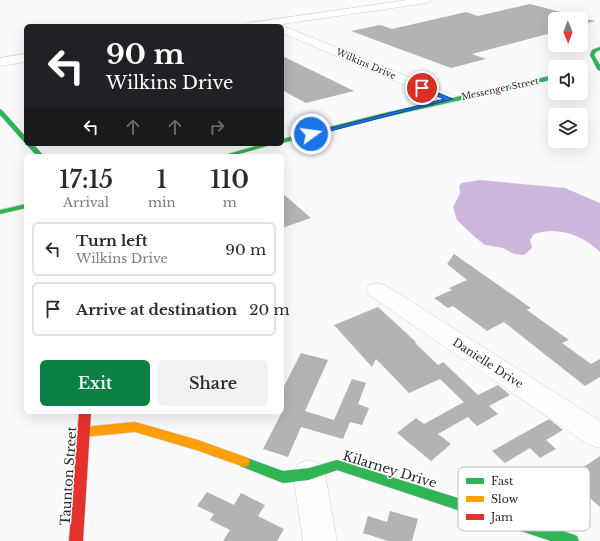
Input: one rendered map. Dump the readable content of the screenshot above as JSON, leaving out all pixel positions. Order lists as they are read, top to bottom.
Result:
{
  "streets": {
    "main road": ["Messenger Street", "Kilarney Drive", "Taunton Street"],
    "street": ["Wilkins Drive", "Danielle Drive"]
  },
  "crossings": [
    ["Wilkins Drive", "Messenger Street"],
    ["Kilarney Drive", "Taunton Street"]
  ],
  "legend": ["Fast", "Slow", "Jam"],
  "north": "bottom",
  "page": {
    "turn": ["90 m", "Wilkins Drive"],
    "eta": [
      "17:15",
      "Arrival",
      "1",
      "min",
      "110",
      "m"
    ],
    "list": [
      {
        "name": "Turn left",
        "note": "Wilkins Drive",
        "value": "90 m"
      },
      {
        "name": "Arrive at destination",
        "value": "20 m"
      }
    ],
    "buttons": ["Exit", "Share"]
  }
}
